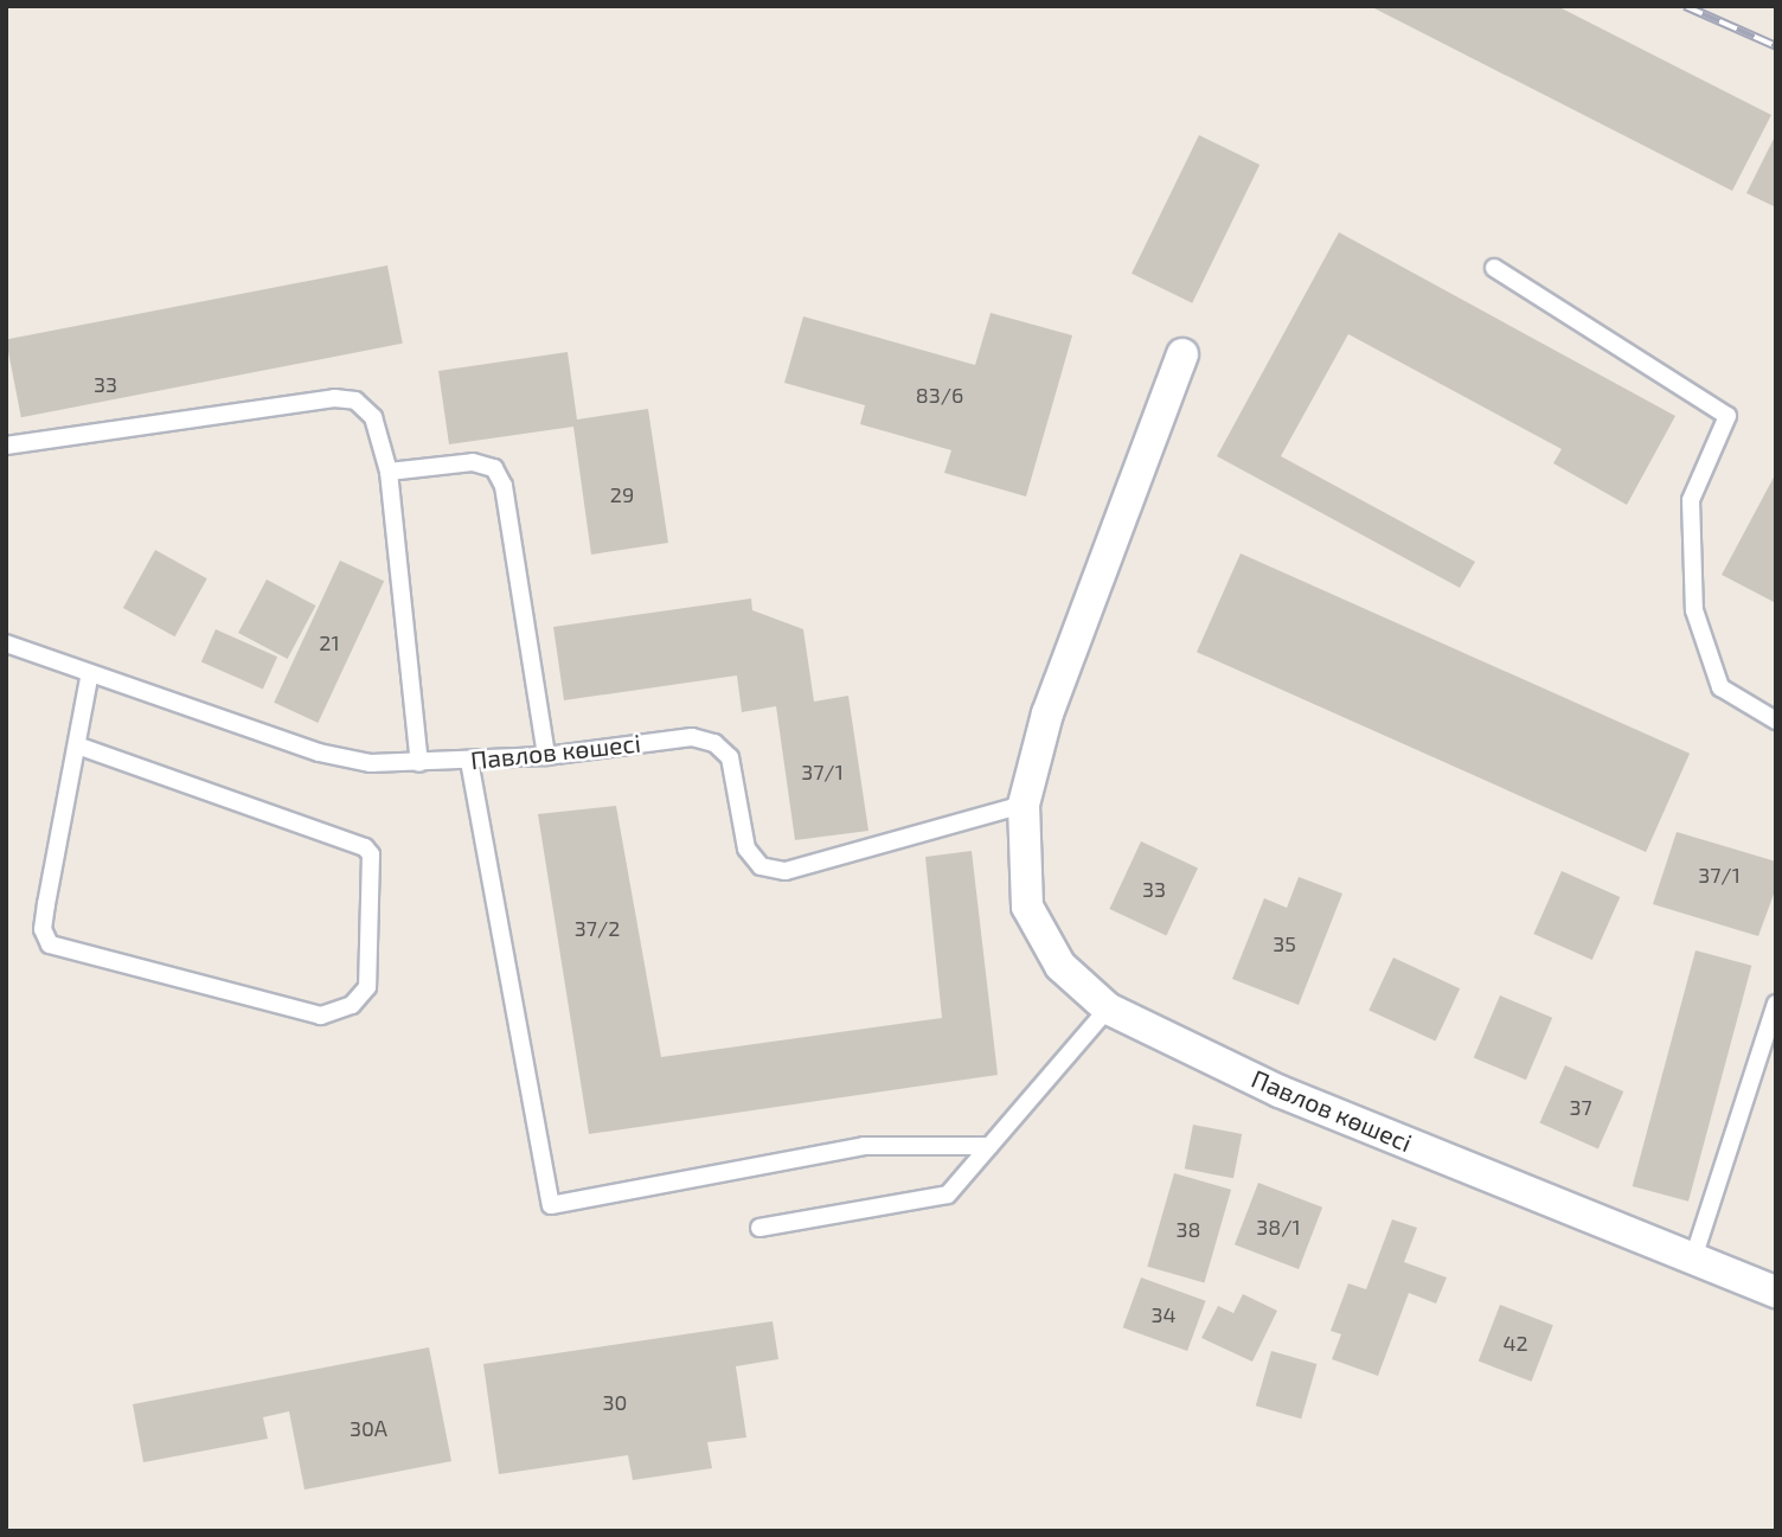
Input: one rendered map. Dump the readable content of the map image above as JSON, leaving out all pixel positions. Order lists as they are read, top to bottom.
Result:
{
  "streets": {
    "street": ["Павлов көшесі"]
  },
  "house_numbers": [
    "33",
    "83/6",
    "29",
    "21",
    "37/1",
    "37/1",
    "33",
    "37/2",
    "35",
    "37",
    "38/1",
    "38",
    "34",
    "42",
    "30",
    "30А"
  ]
}
